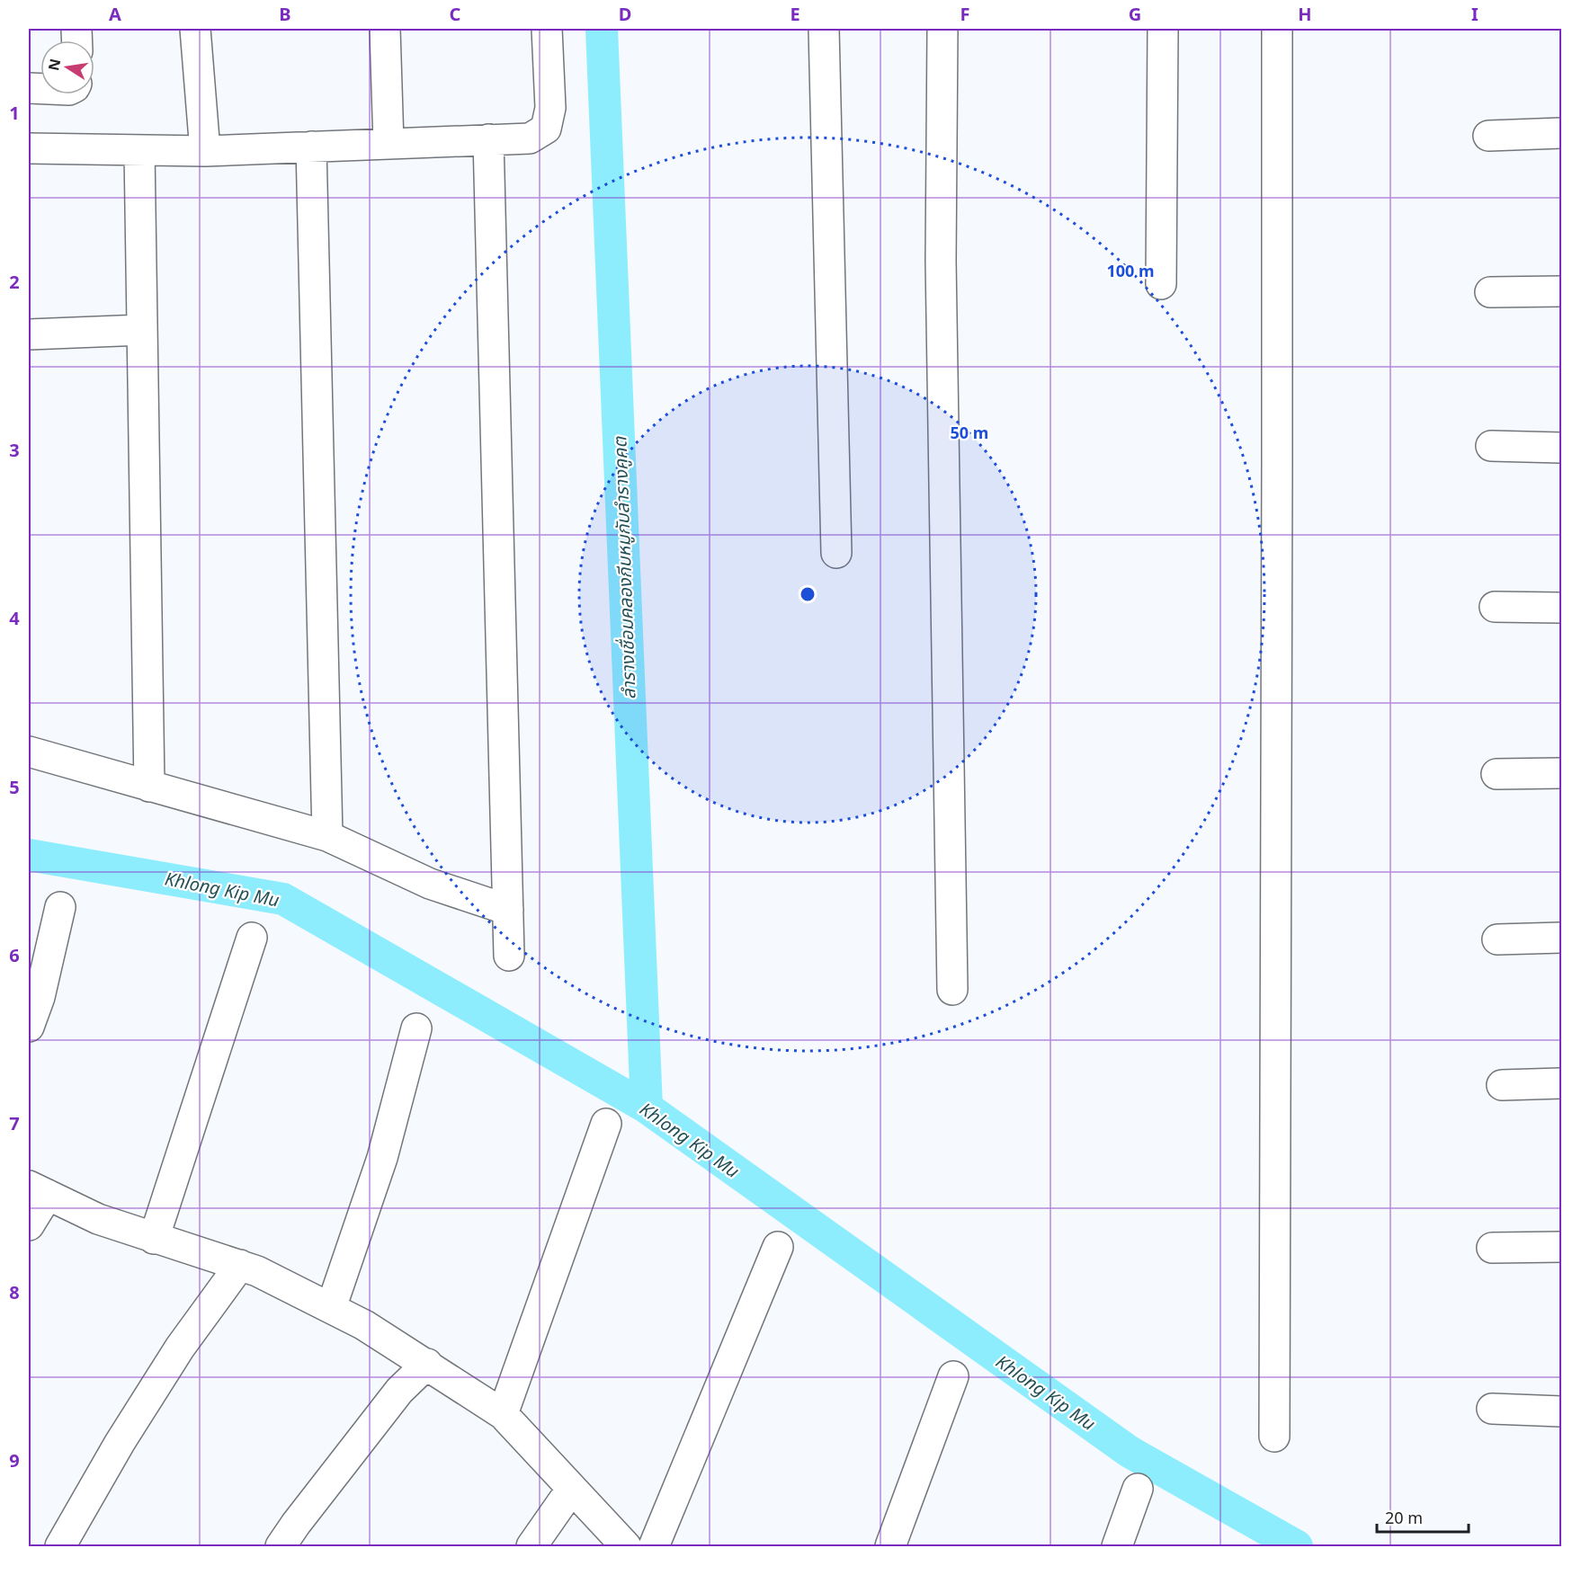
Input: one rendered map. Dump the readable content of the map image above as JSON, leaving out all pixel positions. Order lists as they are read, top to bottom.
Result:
{
  "water": ["ลำรางเชื่อมคลองกีบหมูกับลำรางคูคต", "Khlong Kip Mu"],
  "scale_bar": "20 m",
  "north": "left",
  "grid": {
    "columns": [
      "A",
      "B",
      "C",
      "D",
      "E",
      "F",
      "G",
      "H",
      "I"
    ],
    "rows": [
      "1",
      "2",
      "3",
      "4",
      "5",
      "6",
      "7",
      "8",
      "9"
    ]
  },
  "rings": ["100 m", "50 m"]
}
